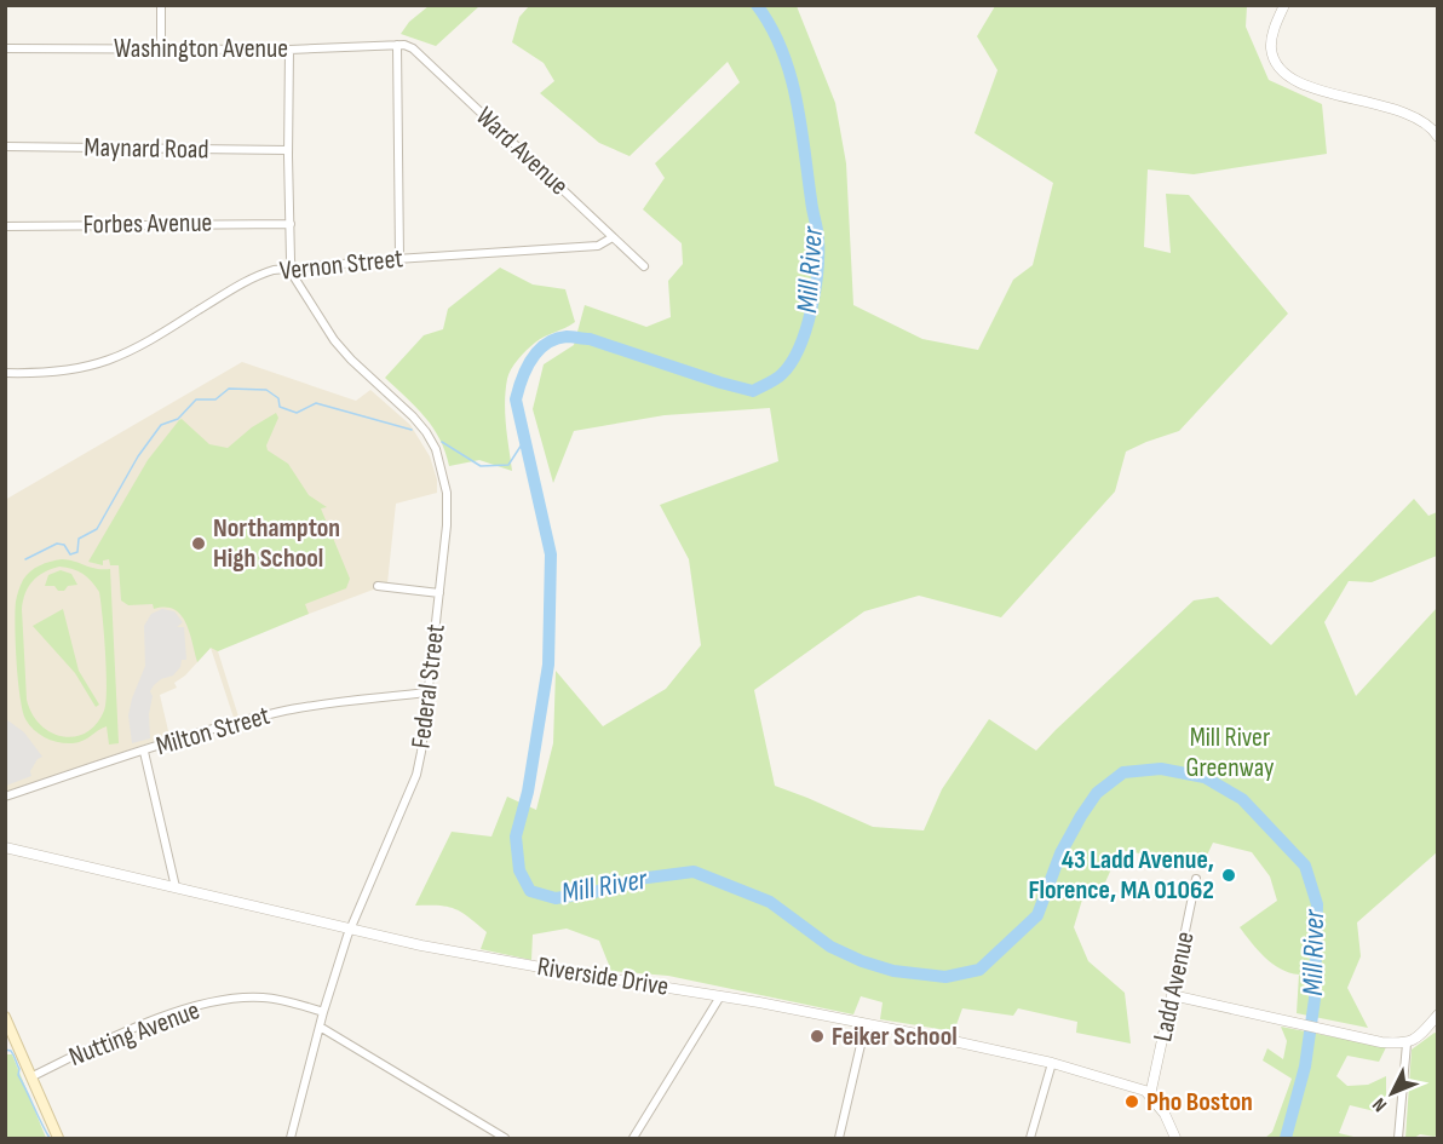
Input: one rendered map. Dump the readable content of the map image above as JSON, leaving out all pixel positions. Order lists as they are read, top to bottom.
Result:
{
  "streets": {
    "street": [
      "Washington Avenue",
      "Maynard Road",
      "Ward Avenue",
      "Forbes Avenue",
      "Vernon Street",
      "Federal Street",
      "Milton Street",
      "Riverside Drive",
      "Ladd Avenue",
      "Nutting Avenue"
    ]
  },
  "crossings": [
    ["Washington Avenue", "Ward Avenue"],
    ["Ward Avenue", "Vernon Street"],
    ["Vernon Street", "Federal Street"],
    ["Federal Street", "Milton Street"],
    ["Federal Street", "Riverside Drive"],
    ["Federal Street", "Nutting Avenue"],
    ["Riverside Drive", "Ladd Avenue"]
  ],
  "water": ["Mill River"],
  "parks": ["Mill River Greenway"],
  "places": [
    "Northampton High School",
    "43 Ladd Avenue, Florence, MA 01062",
    "Feiker School",
    "Pho Boston"
  ],
  "north": "bottom left"
}
